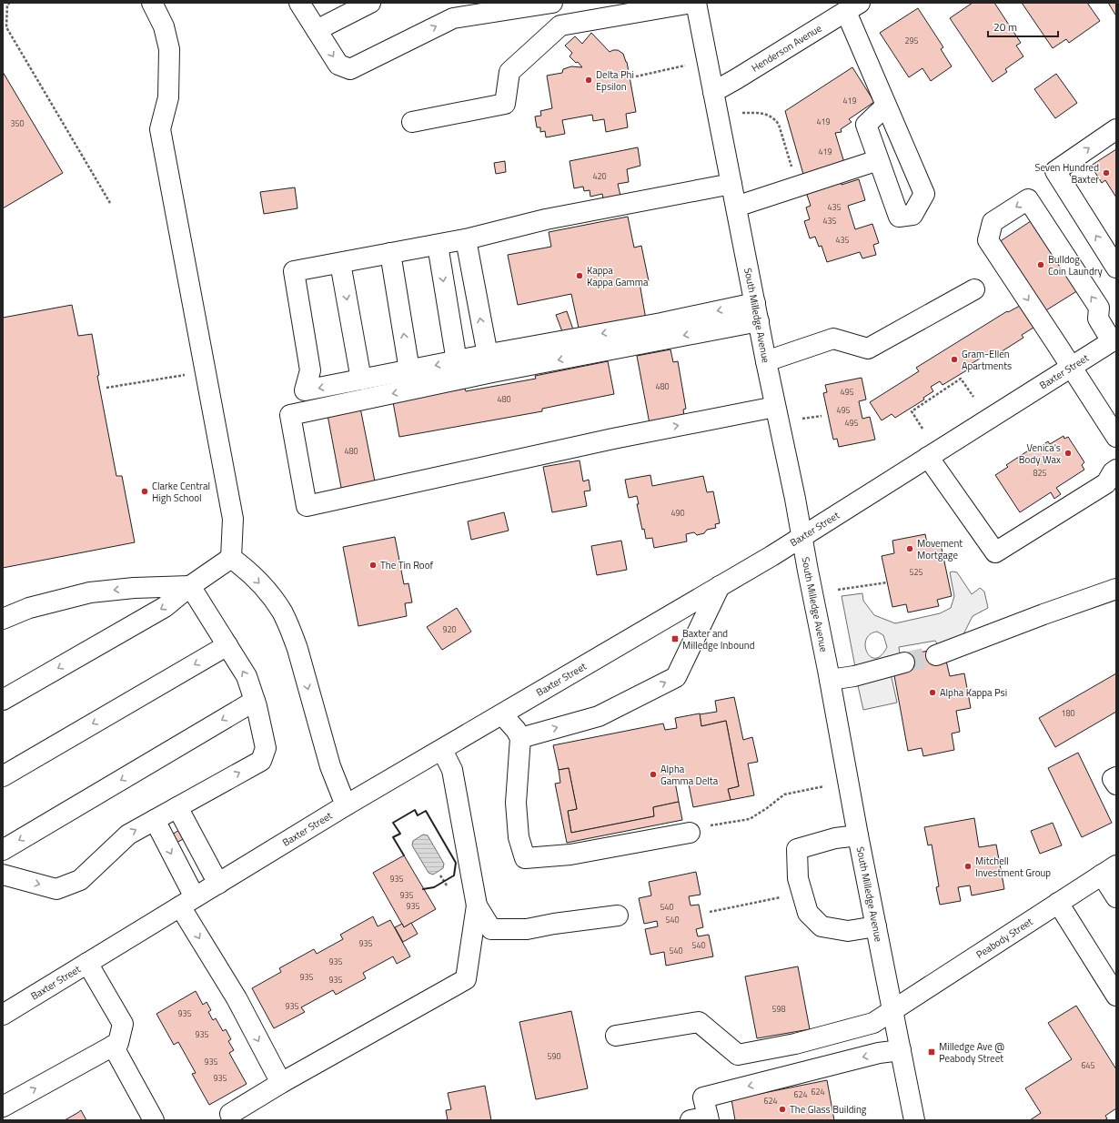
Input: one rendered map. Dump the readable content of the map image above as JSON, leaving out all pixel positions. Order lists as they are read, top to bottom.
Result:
{
  "streets": {
    "main road": [
      "Henderson Avenue",
      "South Milledge Avenue",
      "Baxter Street",
      "Peabody Street"
    ]
  },
  "crossings": [
    ["Henderson Avenue", "South Milledge Avenue"],
    ["South Milledge Avenue", "Baxter Street"],
    ["South Milledge Avenue", "Peabody Street"]
  ],
  "places": {
    "other": [
      "Delta Phi Epsilon",
      "Seven Hundred Baxter",
      "Bulldog Coin Laundry",
      "Kappa Kappa Gamma",
      "Gram-Ellen Apartments",
      "Venica's Body Wax",
      "Clarke Central High School",
      "Movement Mortgage",
      "The Tin Roof",
      "Alpha Kappa Psi",
      "Alpha Gamma Delta",
      "Mitchell Investment Group",
      "The Glass Building"
    ],
    "transit": ["Baxter and Milledge Inbound", "Milledge Ave @ Peabody Street"]
  },
  "house_numbers": [
    "295",
    "419",
    "419",
    "350",
    "419",
    "420",
    "435",
    "435",
    "435",
    "480",
    "495",
    "480",
    "495",
    "495",
    "480",
    "825",
    "490",
    "525",
    "920",
    "180",
    "935",
    "935",
    "935",
    "540",
    "540",
    "935",
    "540",
    "540",
    "935",
    "935",
    "935",
    "935",
    "598",
    "935",
    "935",
    "590",
    "935",
    "645",
    "935",
    "624",
    "624",
    "624"
  ],
  "scale_bar": "20 m"
}
